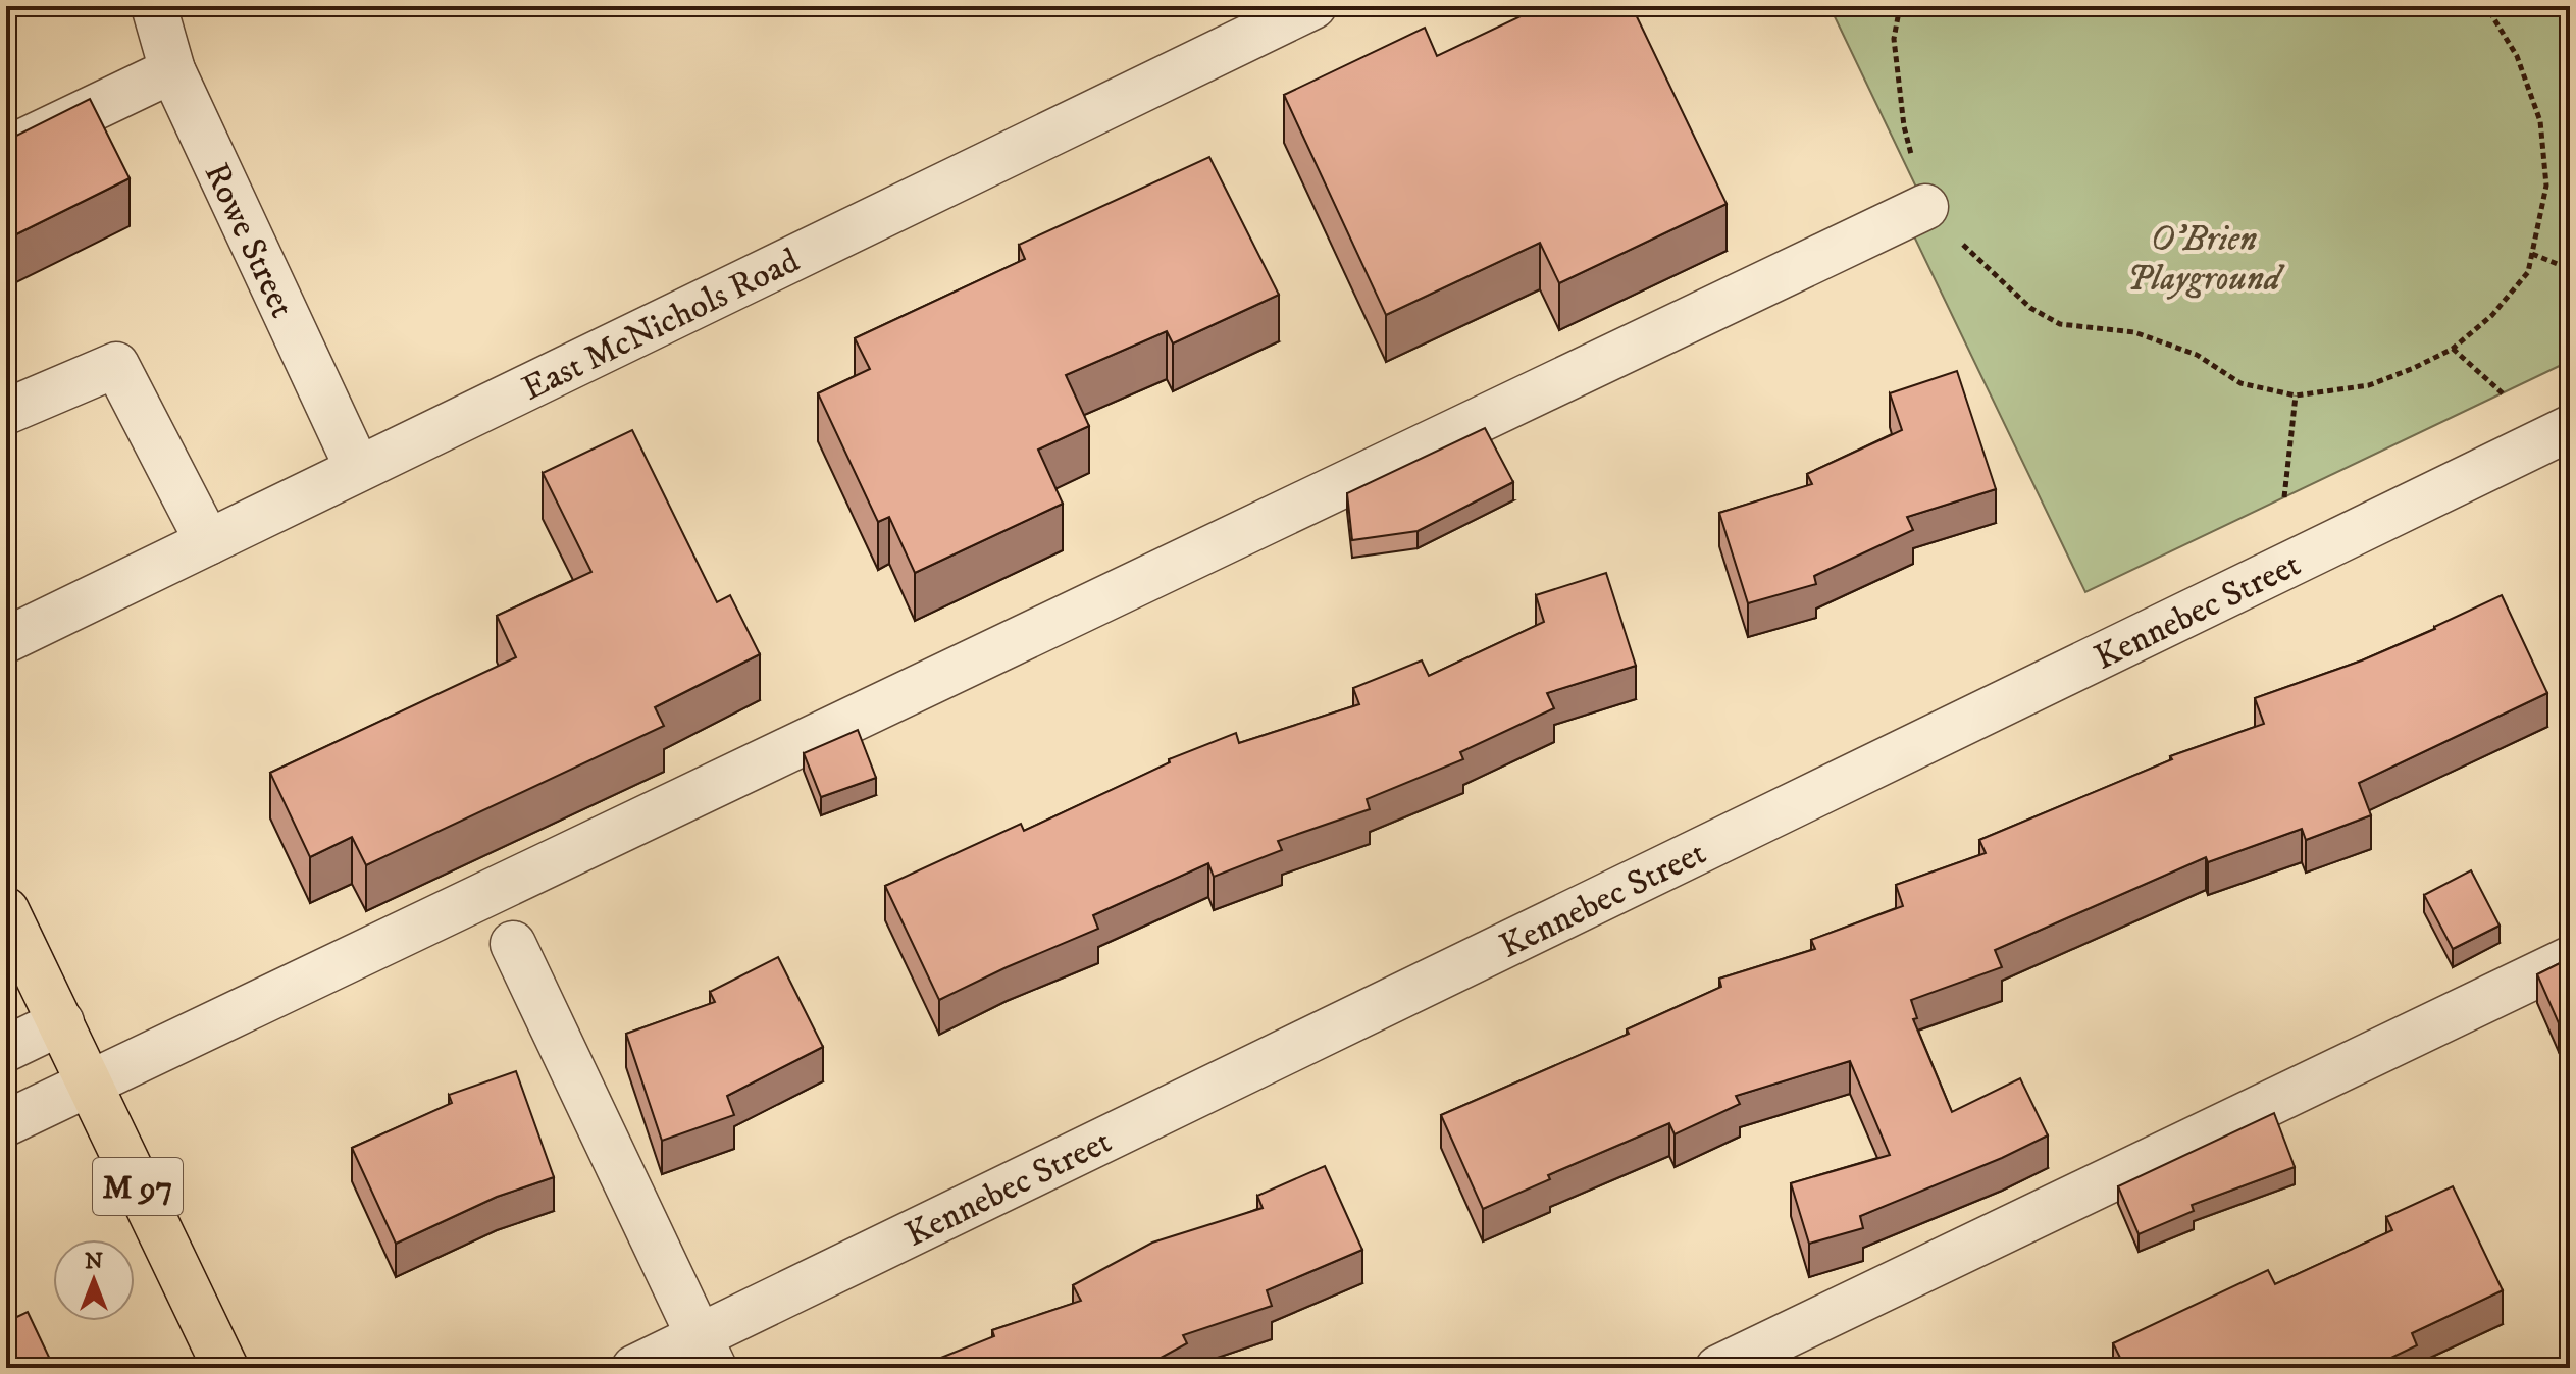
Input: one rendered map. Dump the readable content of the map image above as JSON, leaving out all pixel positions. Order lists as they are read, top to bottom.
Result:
{
  "streets": {
    "main road": ["M 97"],
    "street": ["Rowe Street", "East McNichols Road", "Kennebec Street"]
  },
  "crossings": [
    ["Rowe Street", "East McNichols Road"]
  ],
  "parks": ["O'Brien Playground"],
  "north": "top"
}
